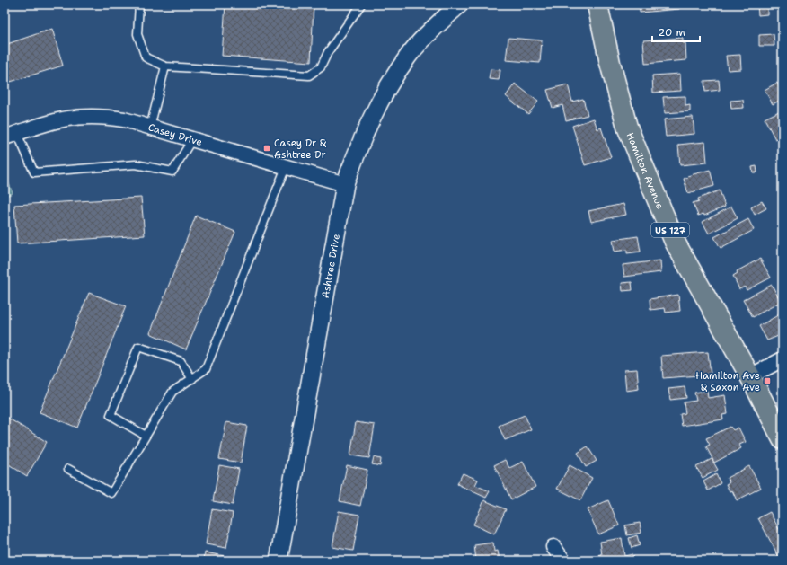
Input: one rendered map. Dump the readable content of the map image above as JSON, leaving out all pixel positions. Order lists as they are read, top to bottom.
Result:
{
  "streets": {
    "main road": ["Hamilton Avenue", "US 127"],
    "street": ["Casey Drive", "Ashtree Drive"]
  },
  "crossings": [
    ["Casey Drive", "Ashtree Drive"]
  ],
  "places": {
    "transit": ["Casey Dr & Ashtree Dr", "Hamilton Ave & Saxon Ave"]
  },
  "scale_bar": "20 m"
}
